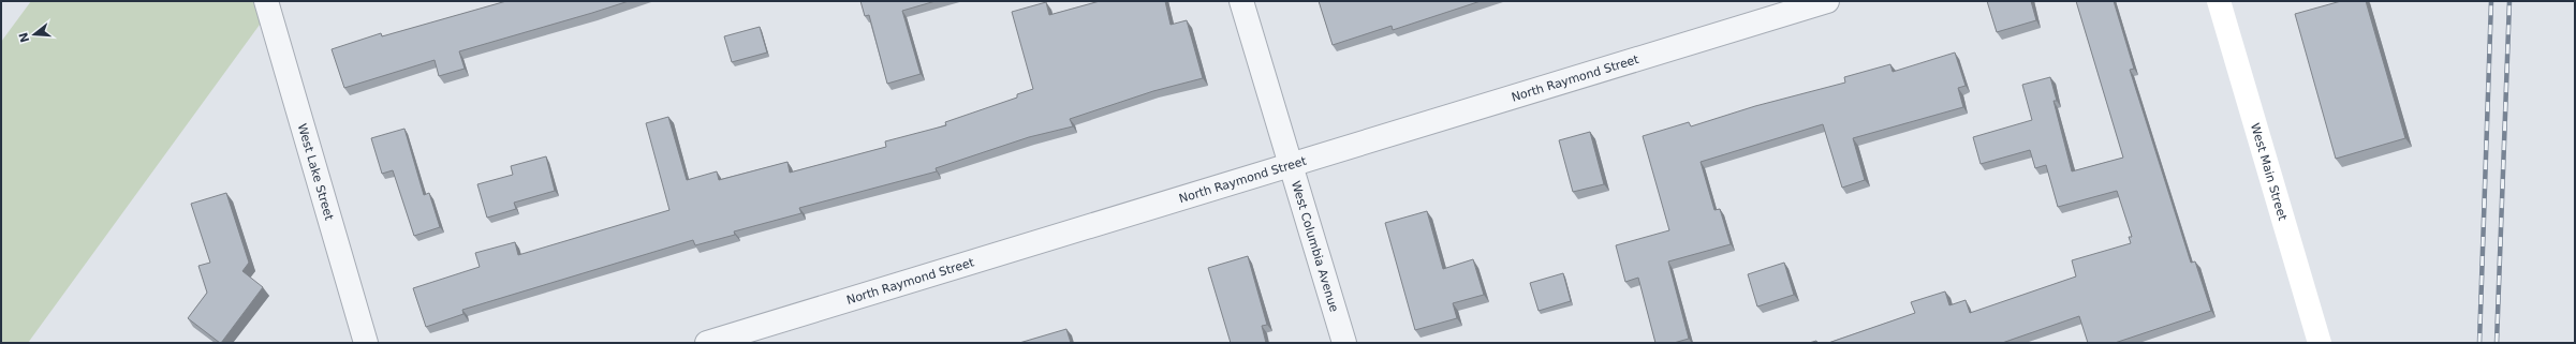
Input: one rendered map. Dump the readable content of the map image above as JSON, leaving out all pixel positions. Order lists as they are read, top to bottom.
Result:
{
  "streets": {
    "street": [
      "North Raymond Street",
      "West Main Street",
      "West Lake Street",
      "West Columbia Avenue"
    ]
  },
  "crossings": [
    ["North Raymond Street", "West Columbia Avenue"]
  ],
  "north": "left"
}
